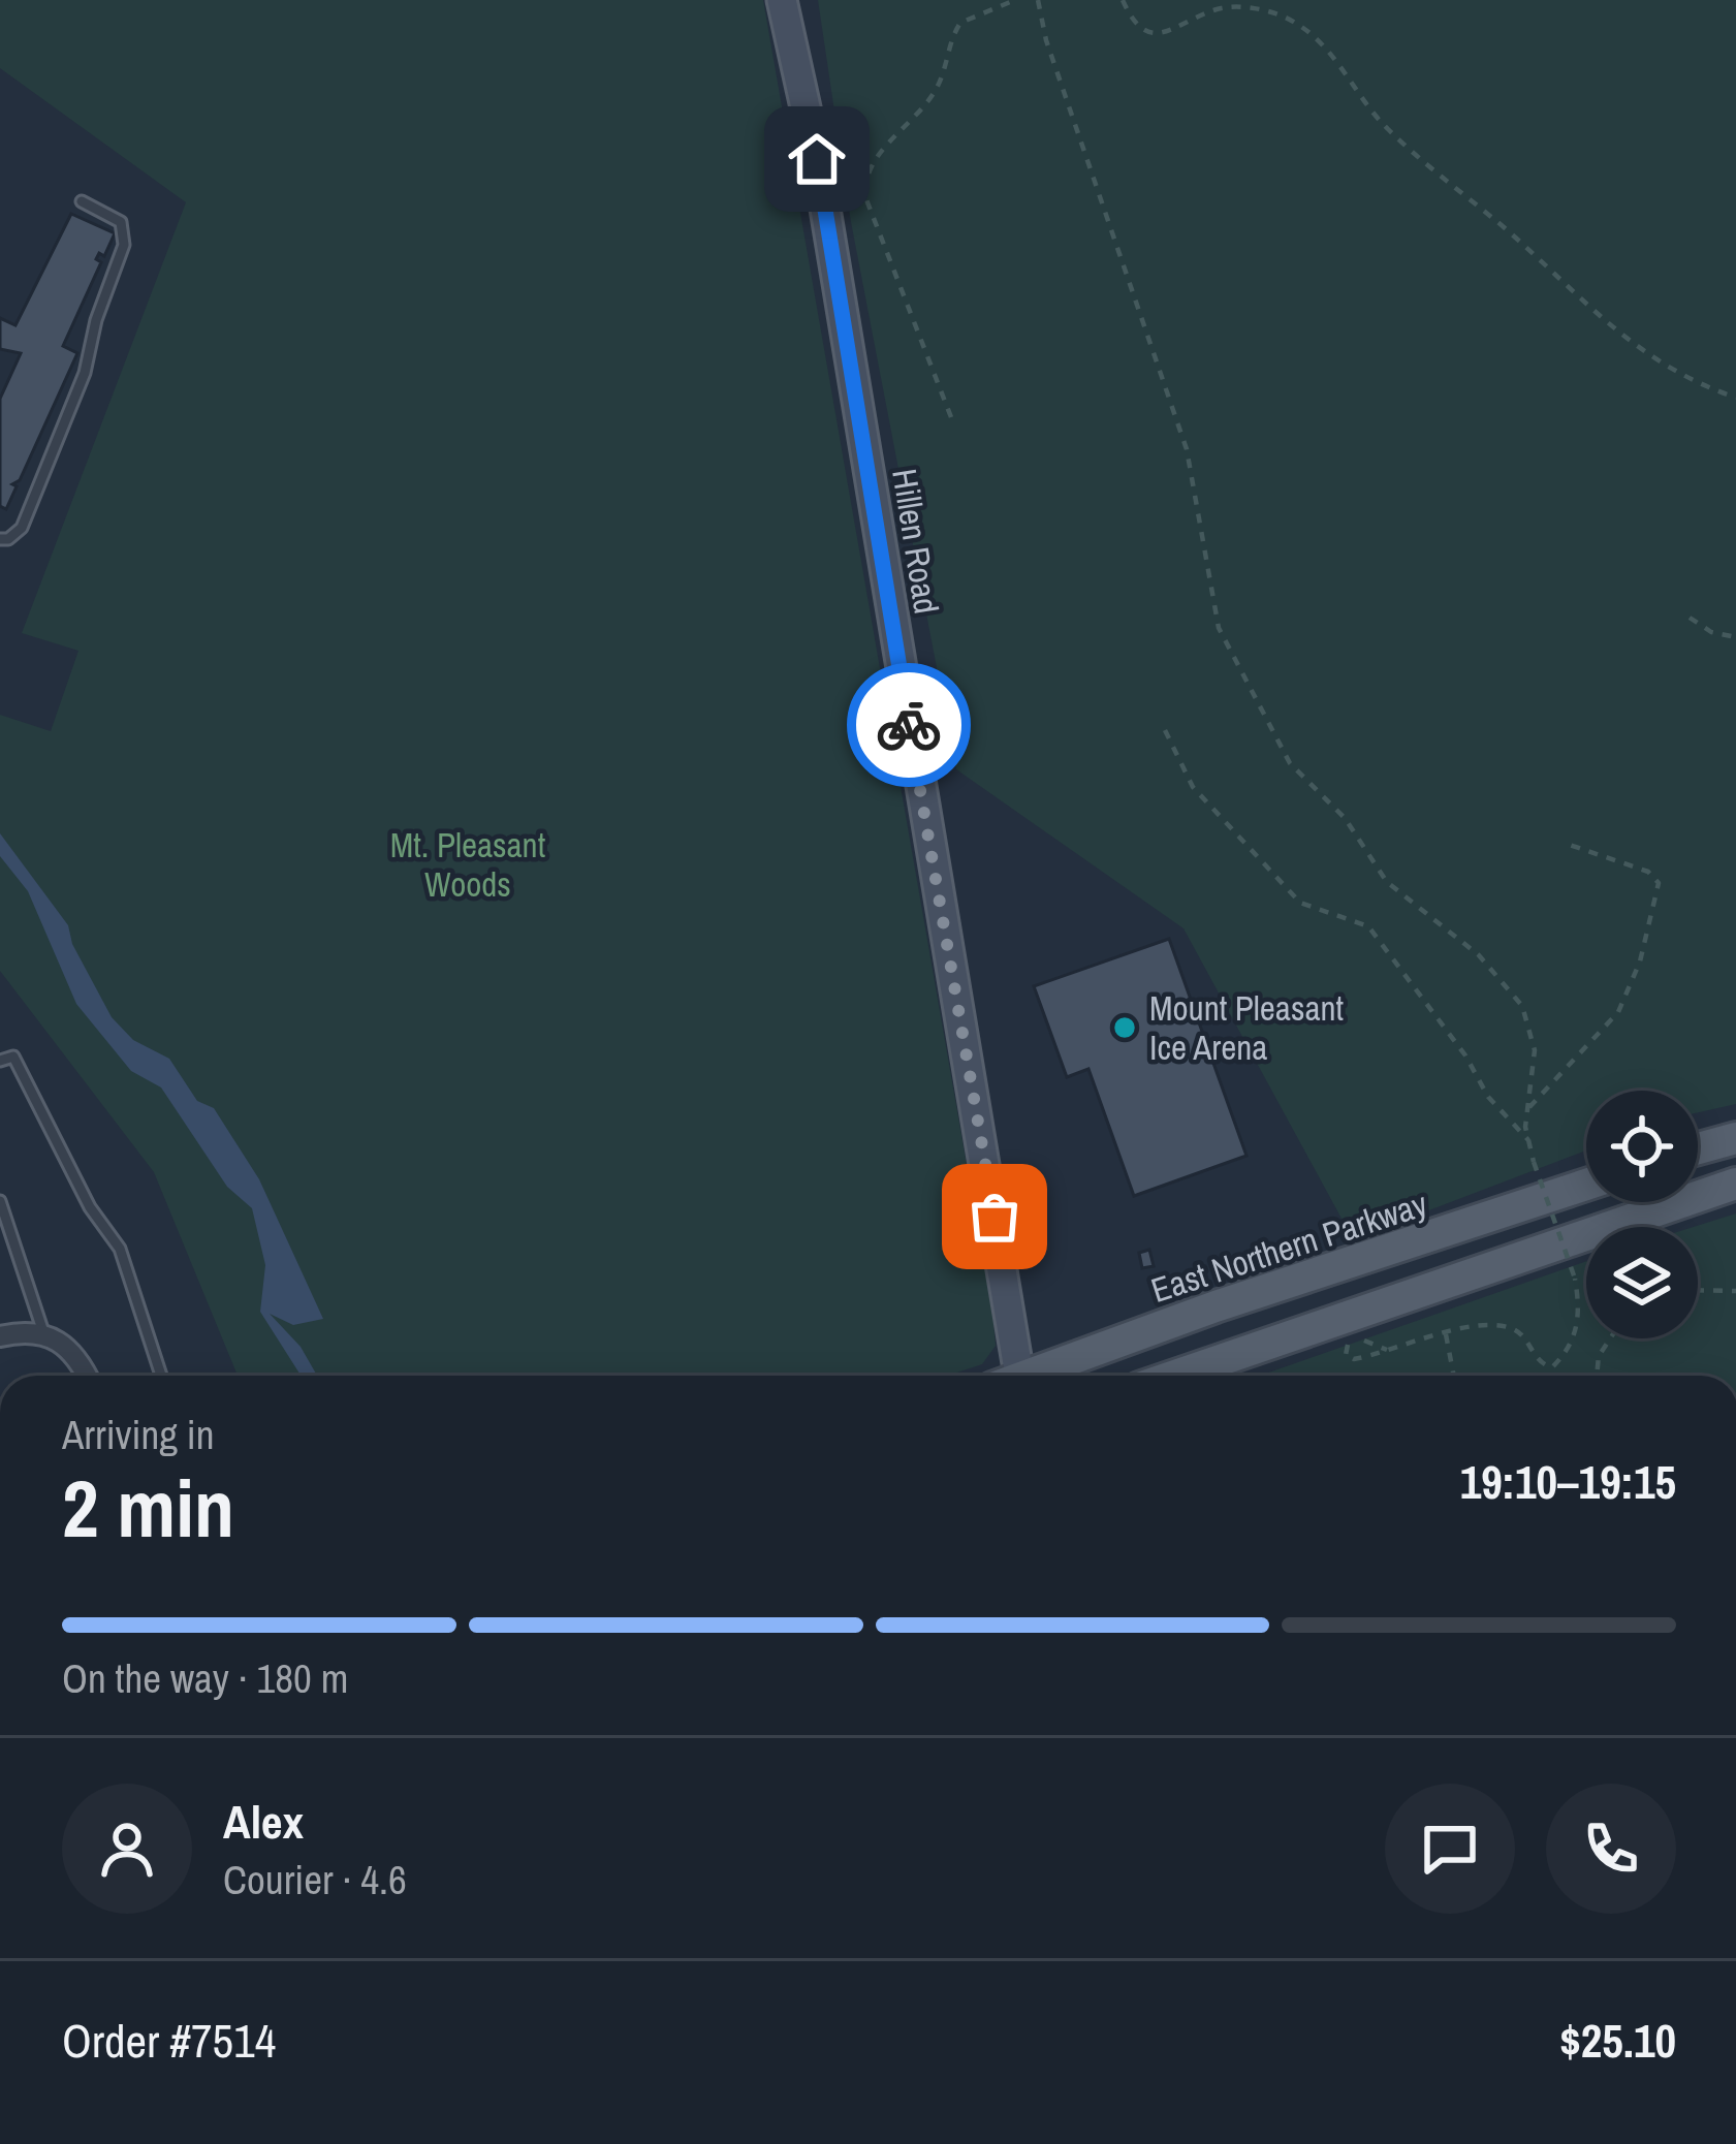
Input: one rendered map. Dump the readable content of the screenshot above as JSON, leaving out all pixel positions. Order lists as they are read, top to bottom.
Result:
{
  "streets": {
    "main road": ["East Northern Parkway"],
    "street": ["Hillen Road"]
  },
  "parks": ["Mt. Pleasant Woods"],
  "places": ["Mount Pleasant Ice Arena"],
  "page": {
    "heading": ["2 min", "Arriving in", "19:10–19:15"],
    "panel": [
      "Alex",
      "Courier · 4.6",
      "Order #7514",
      "$25.10"
    ],
    "bar": "On the way · 180 m"
  }
}
